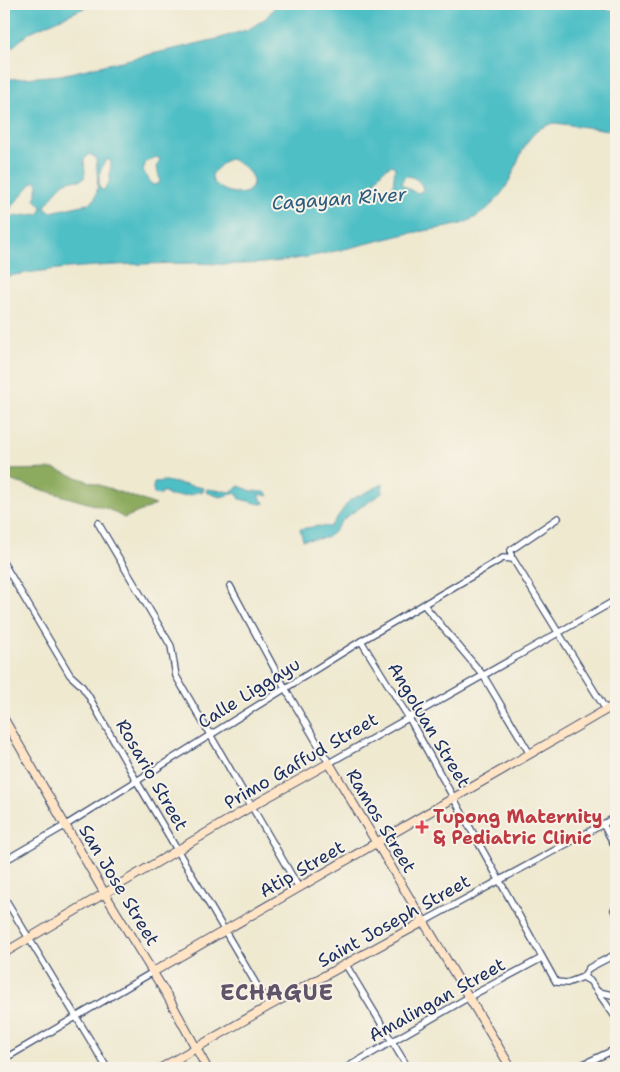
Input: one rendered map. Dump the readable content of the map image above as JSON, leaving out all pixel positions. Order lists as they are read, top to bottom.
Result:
{
  "streets": {
    "main road": [
      "Primo Gaffud Street",
      "Ramos Street",
      "Atip Street",
      "San Jose Street",
      "Saint Joseph Street"
    ],
    "street": [
      "Calle Liggayu",
      "Angoluan Street",
      "Rosario Street",
      "Amalingan Street"
    ]
  },
  "crossings": [
    ["Calle Liggayu", "Angoluan Street"],
    ["Calle Liggayu", "Rosario Street"],
    ["Calle Liggayu", "Ramos Street"],
    ["Calle Liggayu", "San Jose Street"],
    ["Angoluan Street", "Primo Gaffud Street"],
    ["Angoluan Street", "Atip Street"],
    ["Angoluan Street", "Saint Joseph Street"],
    ["Angoluan Street", "Amalingan Street"],
    ["Primo Gaffud Street", "Rosario Street"],
    ["Primo Gaffud Street", "Ramos Street"],
    ["Primo Gaffud Street", "San Jose Street"],
    ["Rosario Street", "Atip Street"],
    ["Rosario Street", "Saint Joseph Street"],
    ["Ramos Street", "Atip Street"],
    ["Ramos Street", "Saint Joseph Street"],
    ["Ramos Street", "Amalingan Street"],
    ["Atip Street", "San Jose Street"],
    ["San Jose Street", "Saint Joseph Street"]
  ],
  "districts": ["ECHAGUE"],
  "water": ["Cagayan River"],
  "places": {
    "health": ["Tupong Maternity & Pediatric Clinic"]
  }
}
